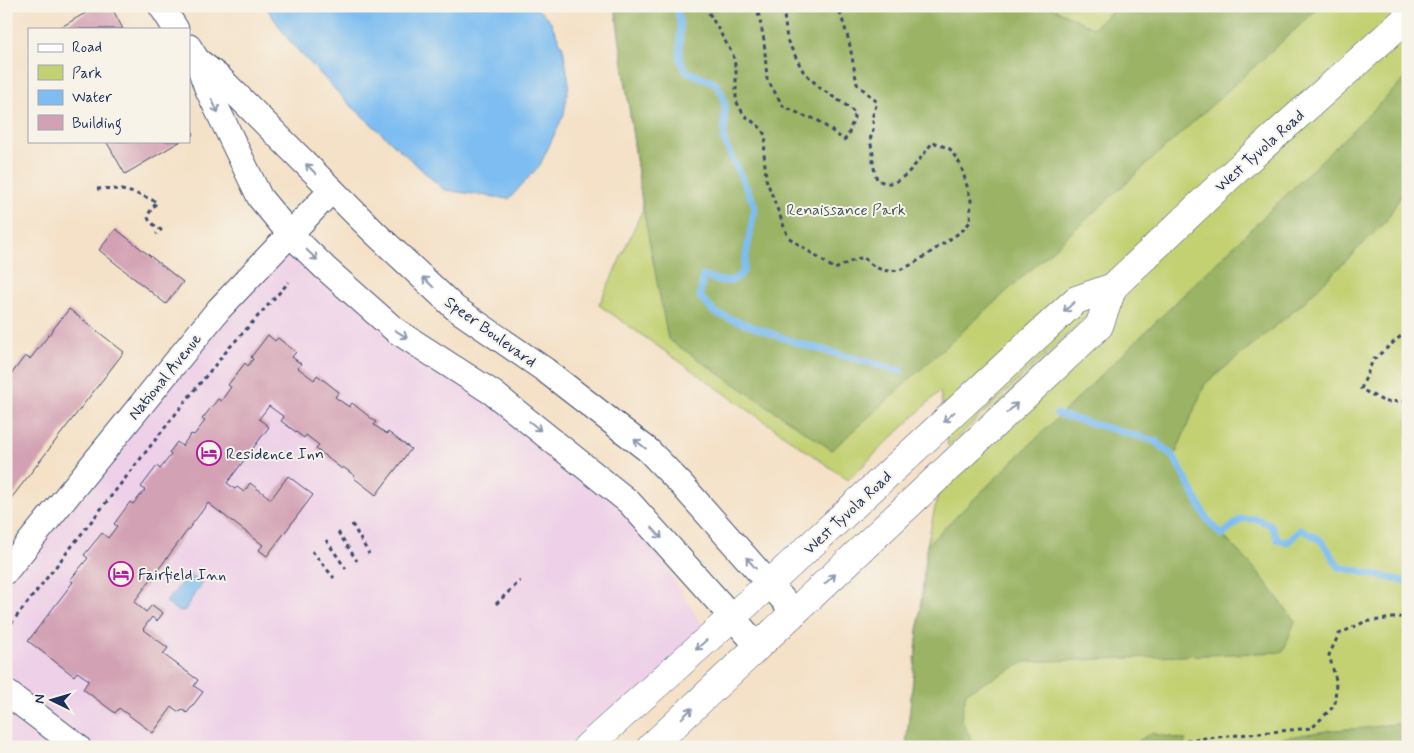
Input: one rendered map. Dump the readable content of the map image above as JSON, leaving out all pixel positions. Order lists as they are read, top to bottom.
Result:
{
  "streets": {
    "main road": ["West Tyvola Road"],
    "street": ["Speer Boulevard", "National Avenue"]
  },
  "crossings": [
    ["West Tyvola Road", "Speer Boulevard"],
    ["Speer Boulevard", "National Avenue"]
  ],
  "parks": ["Renaissance Park"],
  "places": {
    "hotel": ["Residence Inn", "Fairfield Inn"]
  },
  "legend": [
    "Road",
    "Park",
    "Water",
    "Building"
  ],
  "north": "left"
}
